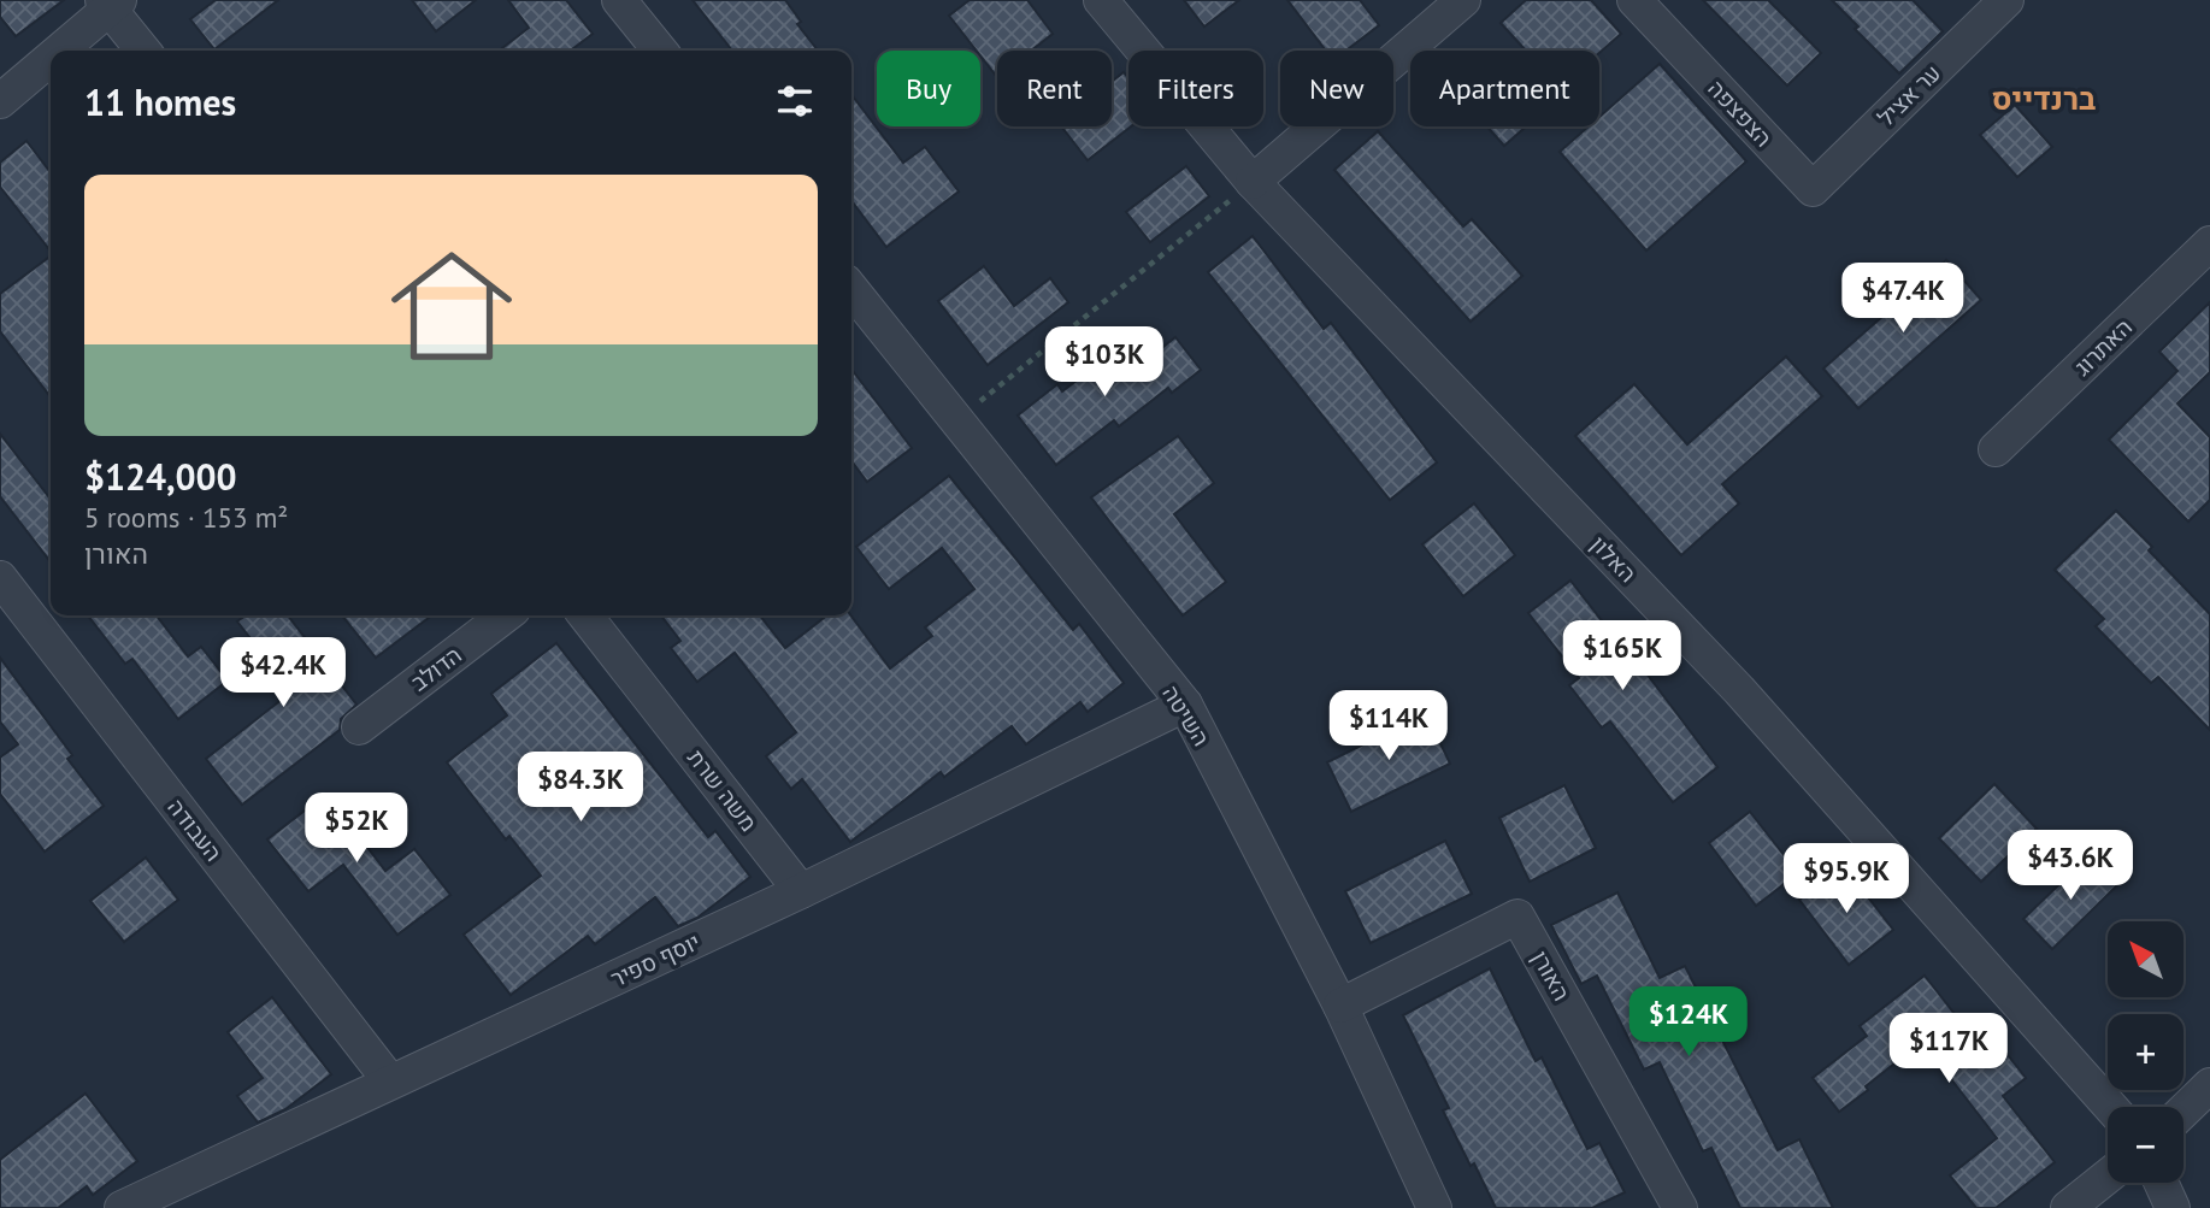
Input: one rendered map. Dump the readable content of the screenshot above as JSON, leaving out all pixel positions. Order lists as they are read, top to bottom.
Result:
{
  "streets": {
    "street": [
      "ער אציל",
      "הצפצפה",
      "האתרוג",
      "האלון",
      "הדולב",
      "השיטה",
      "משה שרת",
      "העבודה",
      "יוסף ספיר",
      "האורן"
    ]
  },
  "crossings": [
    ["ער אציל", "הצפצפה"],
    ["השיטה", "יוסף ספיר"],
    ["השיטה", "האורן"],
    ["משה שרת", "יוסף ספיר"],
    ["העבודה", "יוסף ספיר"]
  ],
  "districts": ["ברנדייס"],
  "north": "top left",
  "page": {
    "chip": [
      "Buy",
      "Rent",
      "Filters",
      "New",
      "Apartment"
    ],
    "heading": "11 homes",
    "list": [
      {
        "name": "$124,000",
        "note": "5 rooms · 153 m² · האורן"
      }
    ],
    "price": [
      "$47.4K",
      "$103K",
      "$165K",
      "$42.4K",
      "$114K",
      "$84.3K",
      "$52K",
      "$43.6K",
      "$95.9K",
      "$124K",
      "$117K"
    ],
    "map_buttons": ["+", "−"]
  }
}
